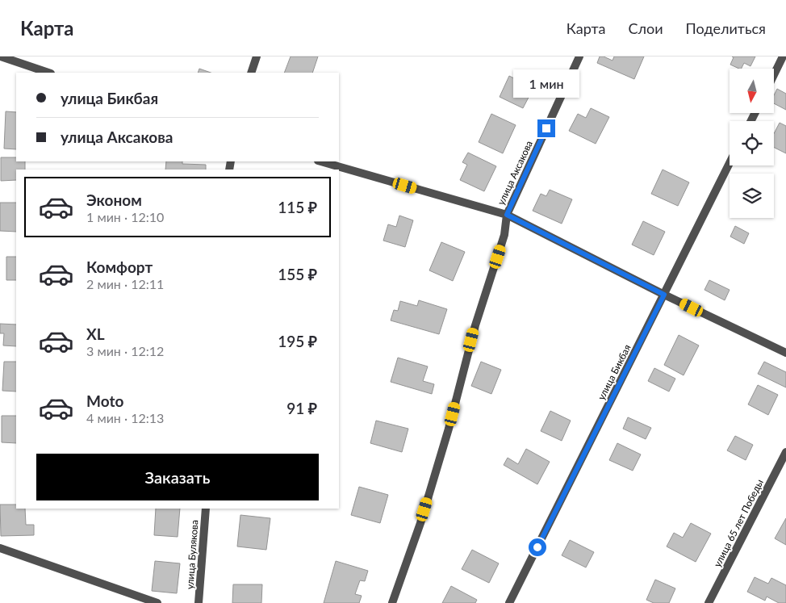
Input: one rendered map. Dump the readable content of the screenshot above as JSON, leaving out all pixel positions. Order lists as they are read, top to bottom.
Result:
{
  "streets": {
    "street": [
      "улица Аксакова",
      "улица Бикбая",
      "улица 65 лет Победы",
      "улица Булякова"
    ]
  },
  "north": "bottom",
  "page": {
    "header": "Карта",
    "nav": ["Карта", "Слои", "Поделиться"],
    "bubble": "1 мин",
    "banner": ["улица Бикбая", "улица Аксакова"],
    "list": [
      {
        "name": "Эконом",
        "note": "1 мин · 12:10",
        "value": "115 ₽"
      },
      {
        "name": "Комфорт",
        "note": "2 мин · 12:11",
        "value": "155 ₽"
      },
      {
        "name": "XL",
        "note": "3 мин · 12:12",
        "value": "195 ₽"
      },
      {
        "name": "Moto",
        "note": "4 мин · 12:13",
        "value": "91 ₽"
      }
    ],
    "buttons": "Заказать"
  }
}
